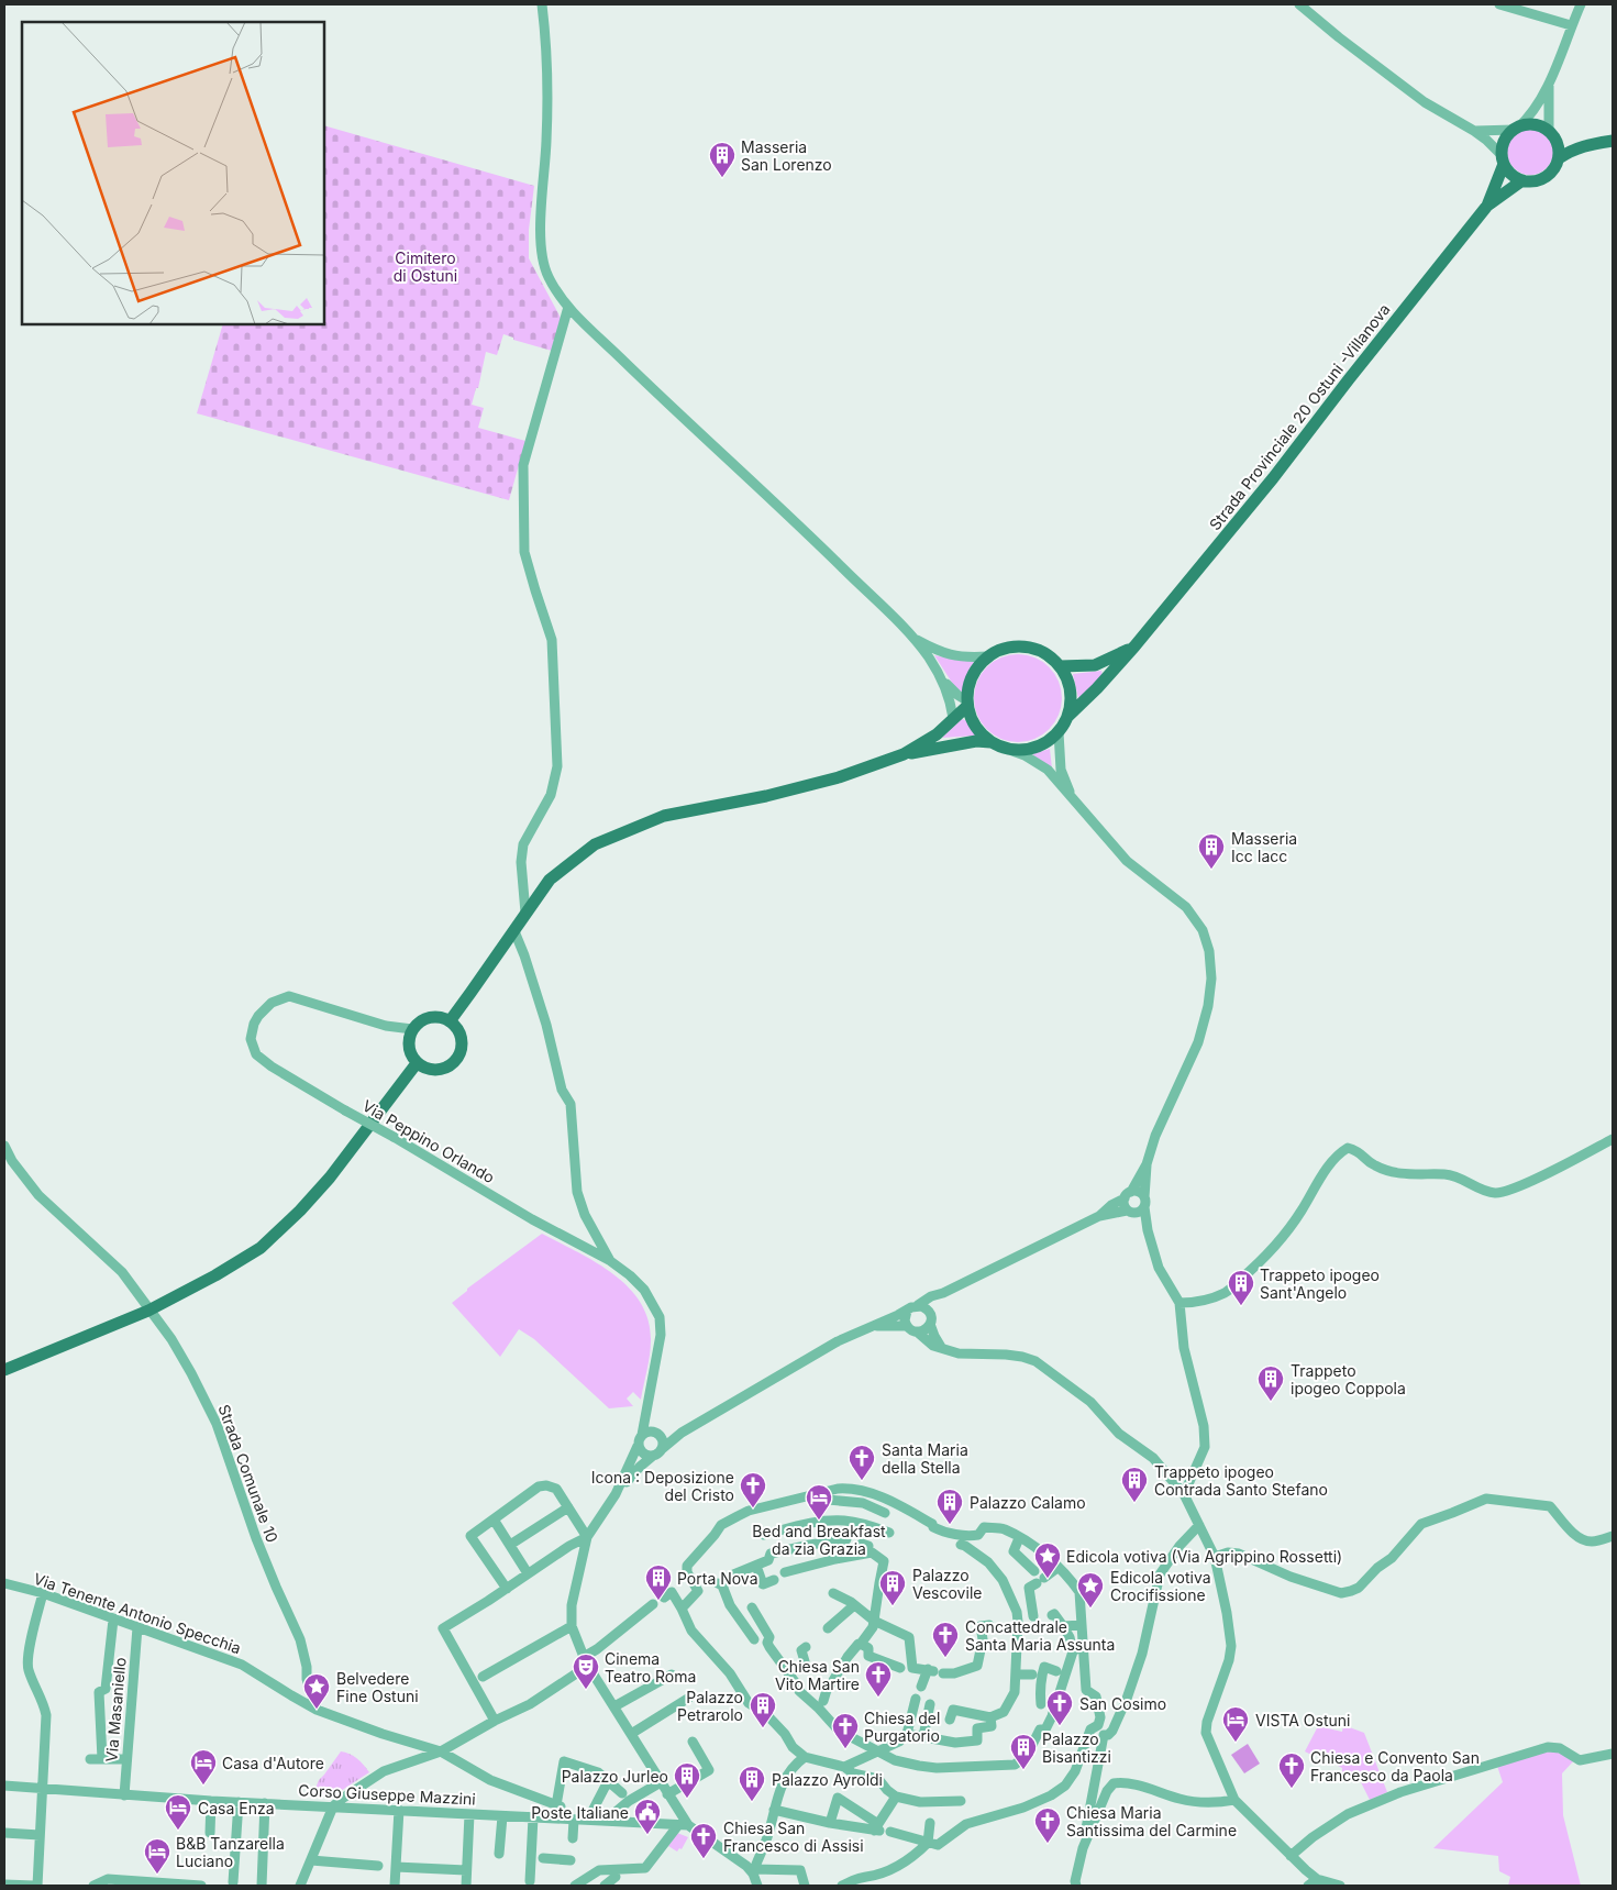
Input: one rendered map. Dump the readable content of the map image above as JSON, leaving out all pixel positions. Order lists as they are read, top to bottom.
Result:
{
  "streets": {
    "main road": ["Strada Provinciale 20 Ostuni -Villanova"],
    "street": [
      "Via Peppino Orlando",
      "Strada Comunale 10",
      "Via Tenente Antonio Specchia",
      "Via Masaniello",
      "Corso Giuseppe Mazzini"
    ]
  },
  "crossings": [
    ["Strada Comunale 10", "Via Tenente Antonio Specchia"],
    ["Via Tenente Antonio Specchia", "Via Masaniello"],
    ["Via Masaniello", "Corso Giuseppe Mazzini"]
  ],
  "parks": ["Cimitero di Ostuni"],
  "places": {
    "building": [
      "Masseria San Lorenzo",
      "Masseria Icc Iacc",
      "Trappeto ipogeo Sant'Angelo",
      "Trappeto ipogeo Coppola",
      "Trappeto ipogeo Contrada Santo Stefano",
      "Palazzo Calamo",
      "Porta Nova",
      "Palazzo Vescovile",
      "Palazzo Petrarolo",
      "Palazzo Bisantizzi",
      "Palazzo Jurleo",
      "Palazzo Ayroldi"
    ],
    "church": [
      "Santa Maria della Stella",
      "Icona : Deposizione del Cristo",
      "Concattedrale Santa Maria Assunta",
      "Chiesa San Vito Martire",
      "San Cosimo",
      "Chiesa del Purgatorio",
      "Chiesa e Convento San Francesco da Paola",
      "Chiesa Maria Santissima del Carmine",
      "Chiesa San Francesco di Assisi"
    ],
    "hotel": [
      "Bed and Breakfast da zia Grazia",
      "VISTA Ostuni",
      "Casa d'Autore",
      "Casa Enza",
      "B&B Tanzarella Luciano"
    ],
    "place": ["Edicola votiva (Via Agrippino Rossetti)", "Edicola votiva Crocifissione", "Belvedere Fine Ostuni"],
    "theatre": ["Cinema Teatro Roma"],
    "public building": ["Poste Italiane"]
  }
}
